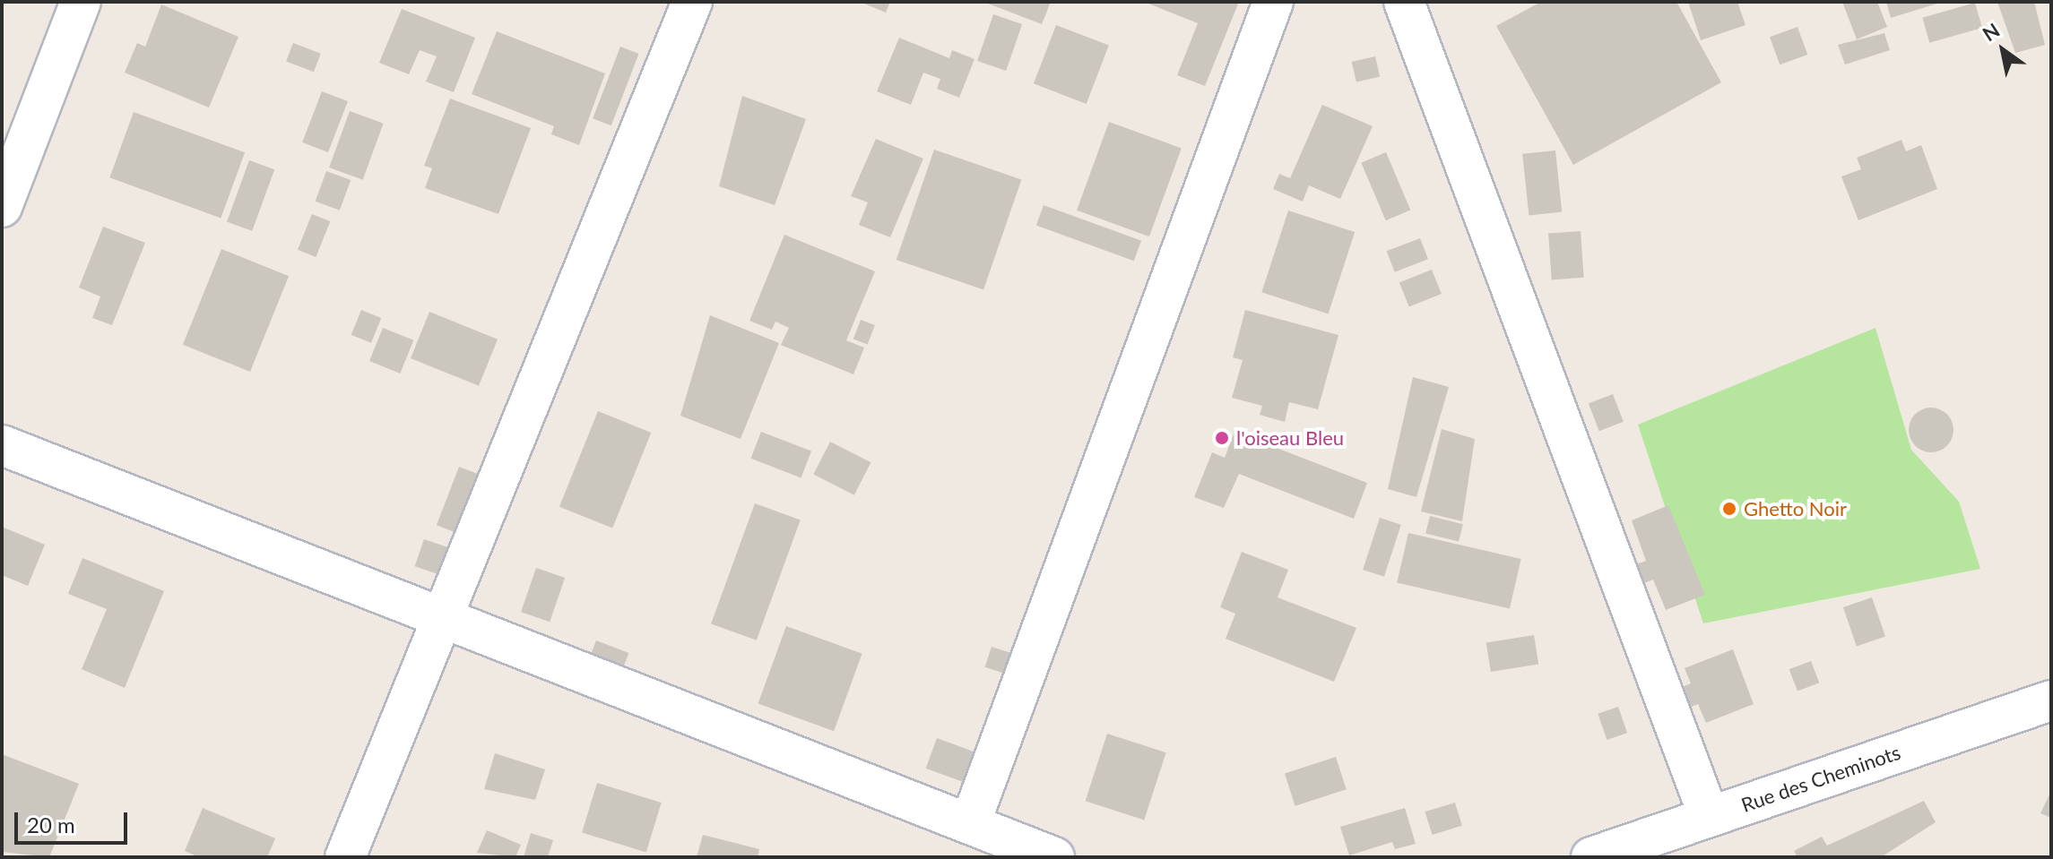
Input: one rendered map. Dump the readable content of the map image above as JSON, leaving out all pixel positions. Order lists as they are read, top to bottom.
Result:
{
  "streets": {
    "street": ["Rue des Cheminots"]
  },
  "places": ["l'oiseau Bleu", "Ghetto Noir"],
  "scale_bar": "20 m",
  "north": "top left"
}
